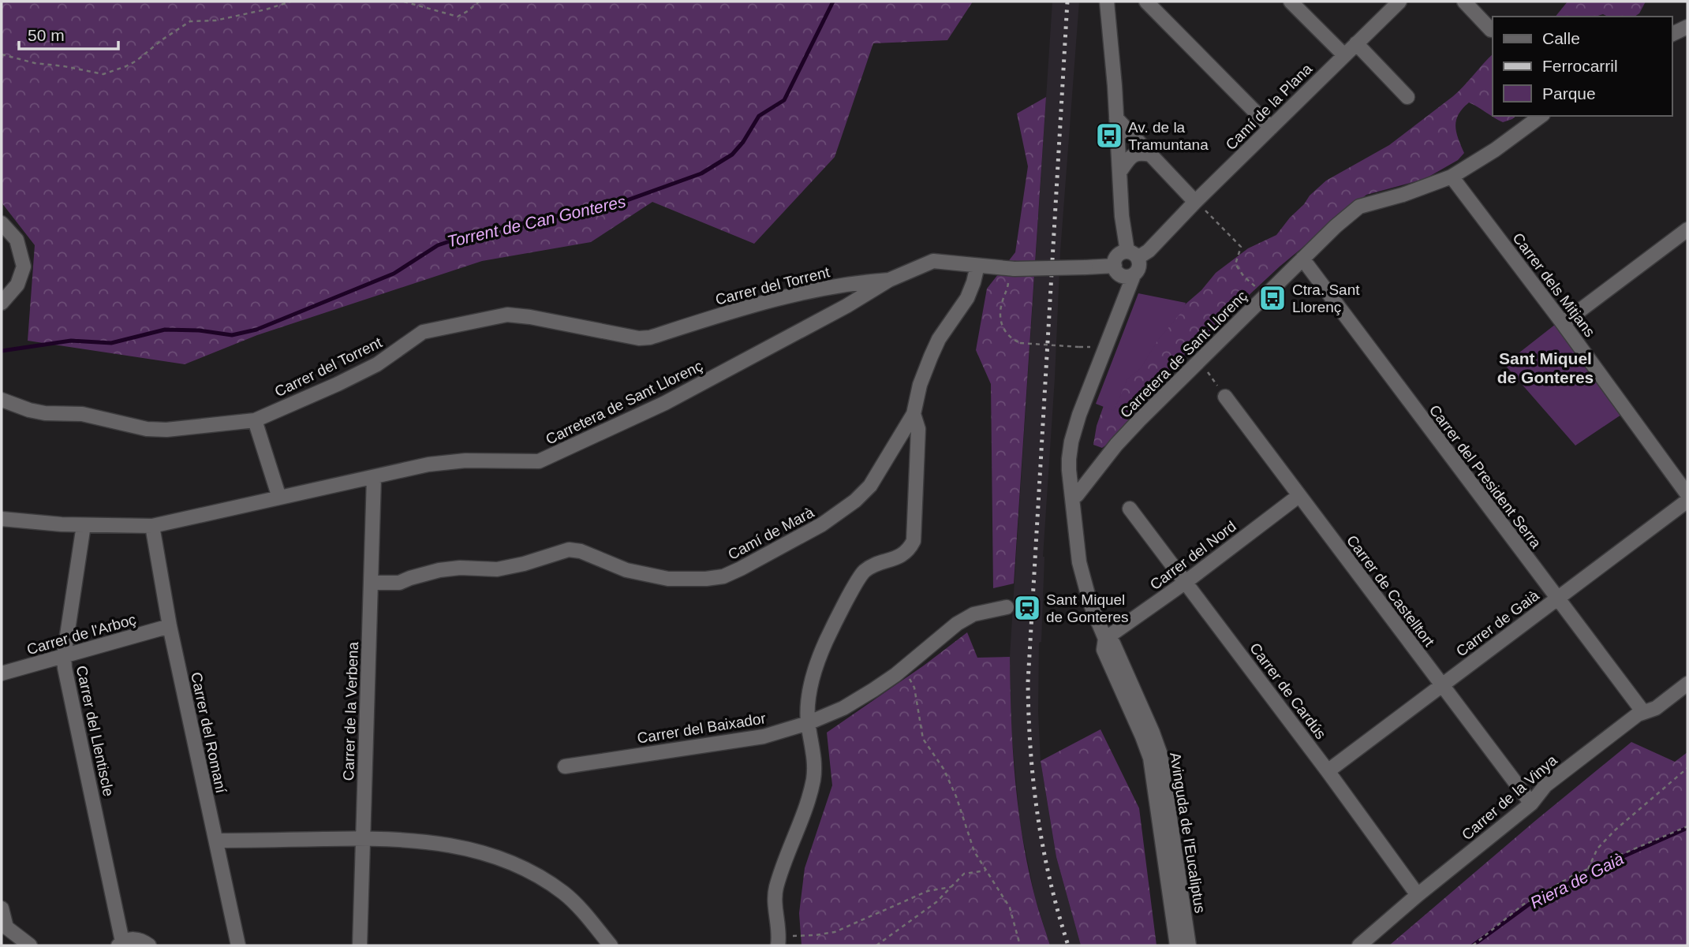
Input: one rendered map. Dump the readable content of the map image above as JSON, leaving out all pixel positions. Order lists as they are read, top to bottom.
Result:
{
  "streets": {
    "street": [
      "Camí de la Plana",
      "Carrer dels Mitjans",
      "Carrer del Torrent",
      "Carretera de Sant Llorenç",
      "Carrer del President Serra",
      "Camí de Marà",
      "Carrer del Nord",
      "Carrer de Castelltort",
      "Carrer de Gaià",
      "Carrer de l'Arboç",
      "Carrer de Cardús",
      "Carrer de la Verbena",
      "Carrer del Baixador",
      "Carrer del Llentiscle",
      "Carrer del Romaní",
      "Carrer de la Vinya",
      "Avinguda de l'Eucaliptus"
    ]
  },
  "crossings": [
    ["Camí de la Plana", "Carretera de Sant Llorenç"],
    ["Carrer dels Mitjans", "Carretera de Sant Llorenç"],
    ["Carrer del Torrent", "Carretera de Sant Llorenç"],
    ["Carretera de Sant Llorenç", "Carrer del President Serra"],
    ["Carretera de Sant Llorenç", "Camí de Marà"],
    ["Carretera de Sant Llorenç", "Carrer de la Verbena"],
    ["Carretera de Sant Llorenç", "Carrer del Llentiscle"],
    ["Carretera de Sant Llorenç", "Carrer del Romaní"],
    ["Carretera de Sant Llorenç", "Avinguda de l'Eucaliptus"],
    ["Carrer del President Serra", "Carrer de Gaià"],
    ["Carrer del President Serra", "Carrer de la Vinya"],
    ["Camí de Marà", "Carrer de la Verbena"],
    ["Carrer del Nord", "Carrer de Castelltort"],
    ["Carrer del Nord", "Carrer de Cardús"],
    ["Carrer del Nord", "Avinguda de l'Eucaliptus"],
    ["Carrer de Castelltort", "Carrer de Gaià"],
    ["Carrer de Castelltort", "Carrer de la Vinya"],
    ["Carrer de Gaià", "Carrer de Cardús"],
    ["Carrer de l'Arboç", "Carrer del Llentiscle"],
    ["Carrer de l'Arboç", "Carrer del Romaní"],
    ["Carrer de Cardús", "Carrer de la Vinya"]
  ],
  "districts": ["Sant Miquel de Gonteres"],
  "water": ["Torrent de Can Gonteres", "Riera de Gaià"],
  "places": {
    "bus stop": ["Av. de la Tramuntana", "Ctra. Sant Llorenç"],
    "station": ["Sant Miquel de Gonteres"]
  },
  "legend": ["Calle", "Ferrocarril", "Parque"],
  "scale_bar": "50 m"
}
